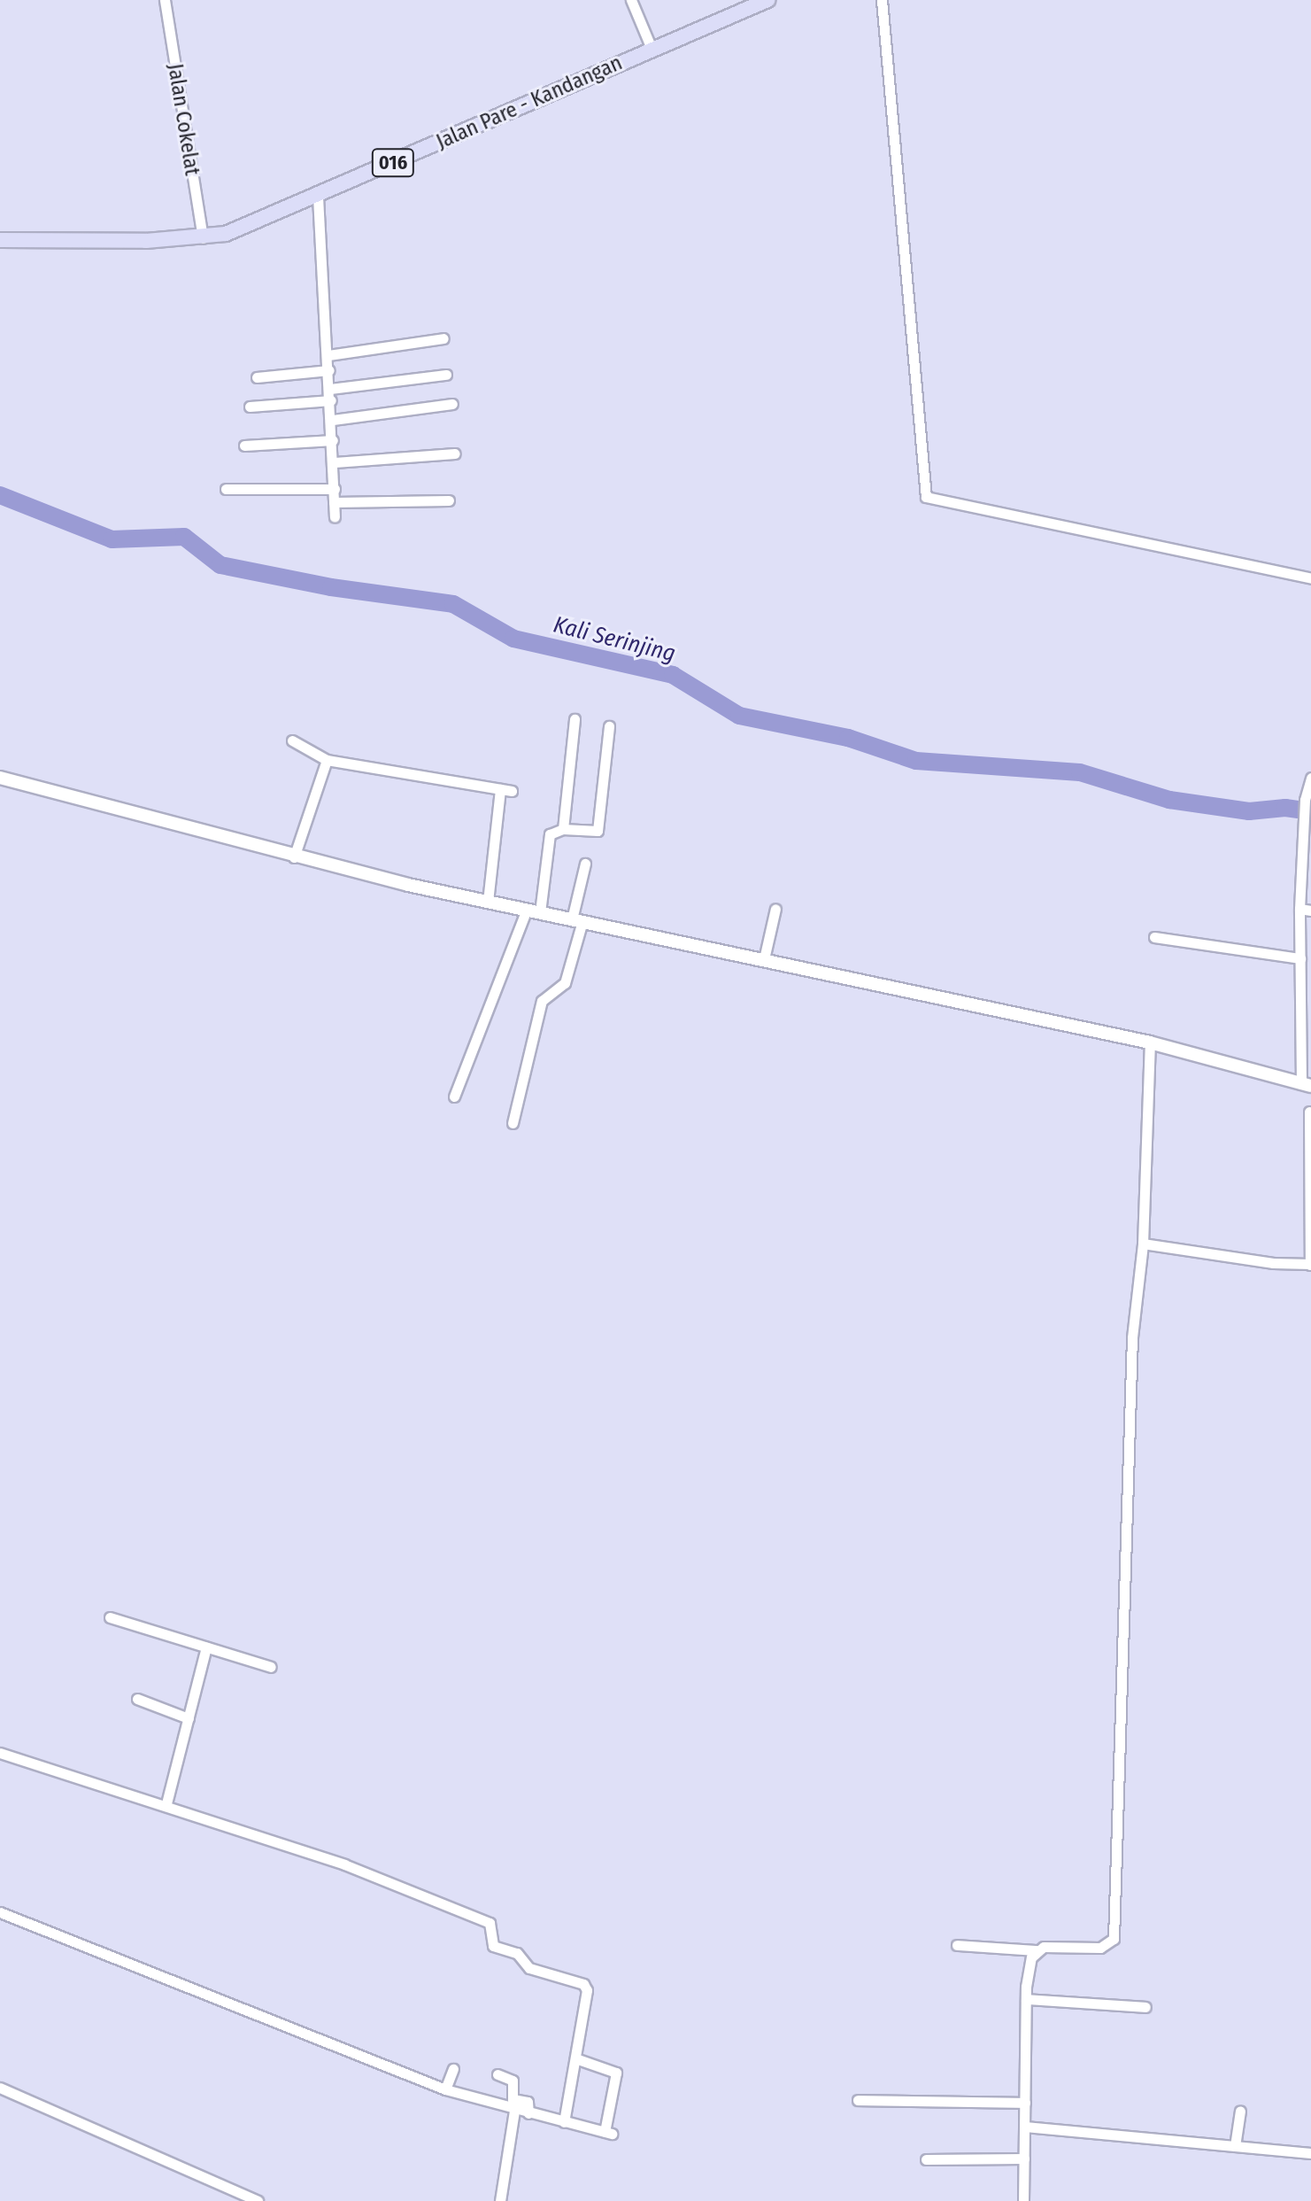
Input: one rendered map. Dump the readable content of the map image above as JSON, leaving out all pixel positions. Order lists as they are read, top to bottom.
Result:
{
  "streets": {
    "main road": ["Jalan Pare - Kandangan", "016"],
    "street": ["Jalan Cokelat"]
  },
  "crossings": [
    ["Jalan Pare - Kandangan", "Jalan Cokelat"]
  ],
  "water": ["Kali Serinjing"]
}
